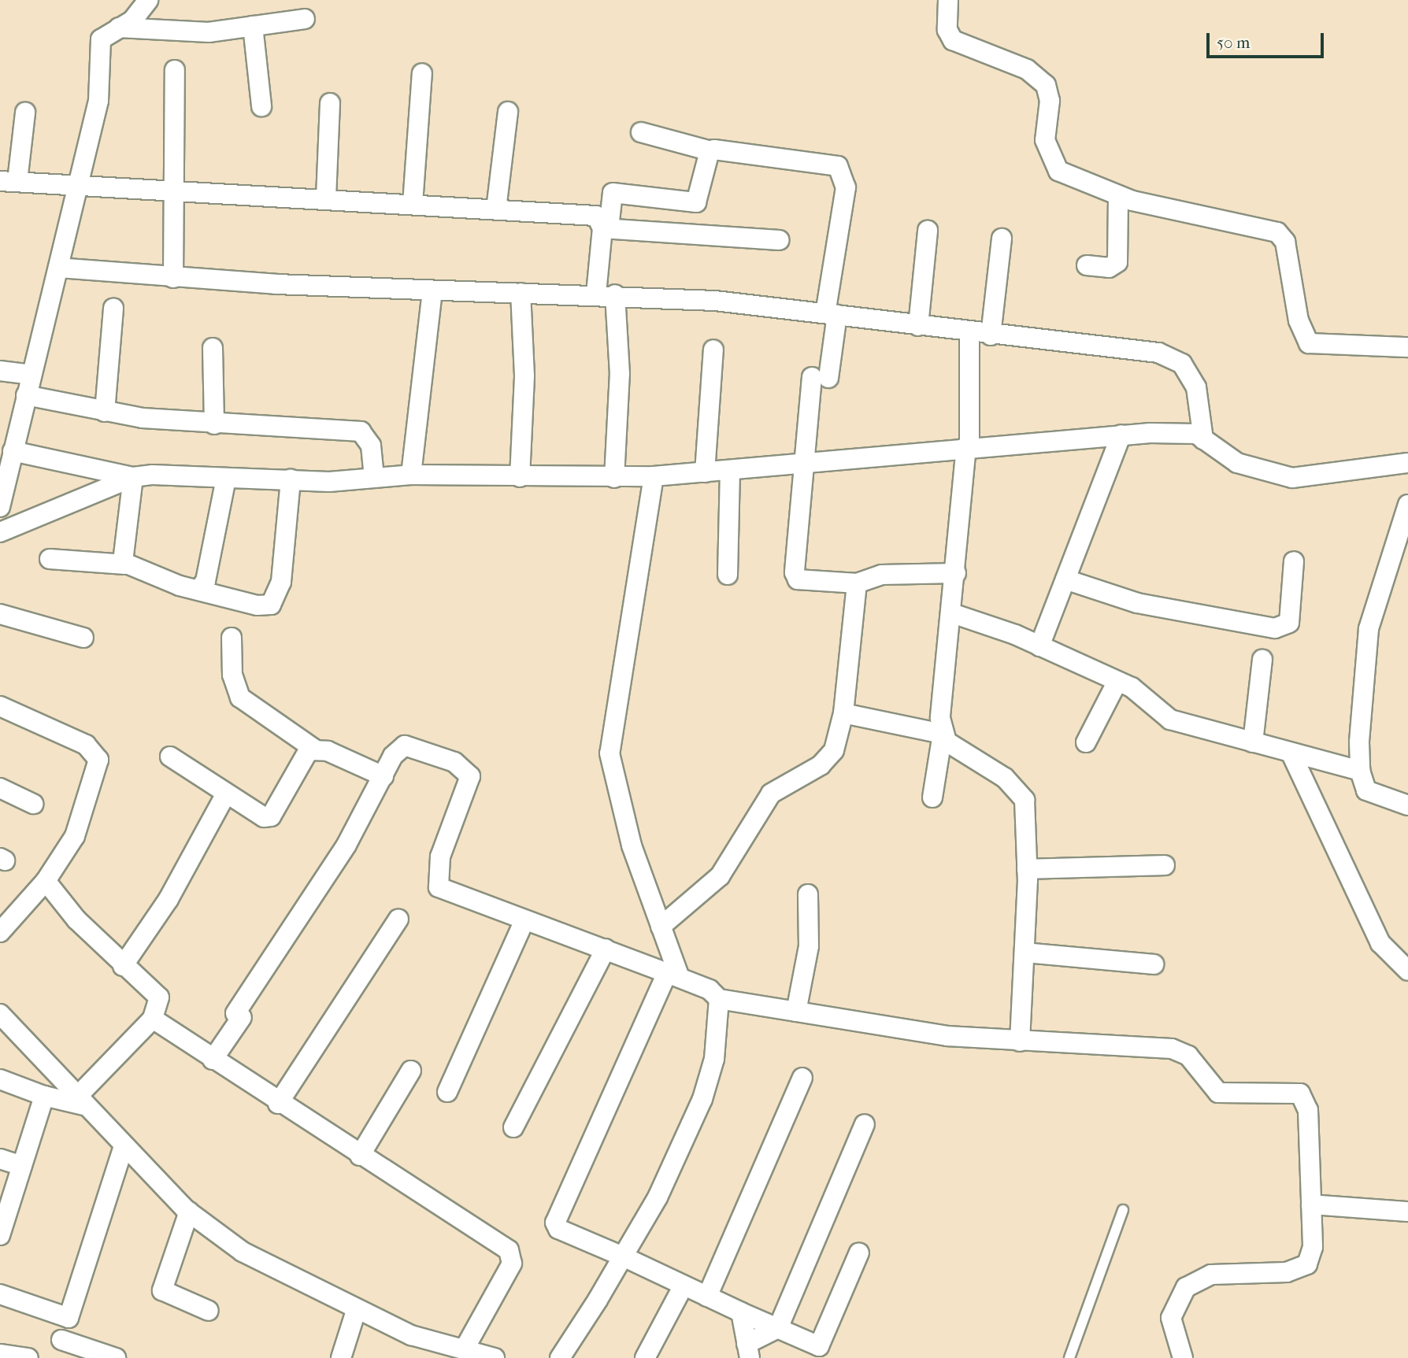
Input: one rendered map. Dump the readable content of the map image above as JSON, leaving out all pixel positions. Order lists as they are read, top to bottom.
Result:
{
  "scale_bar": "50 m"
}
